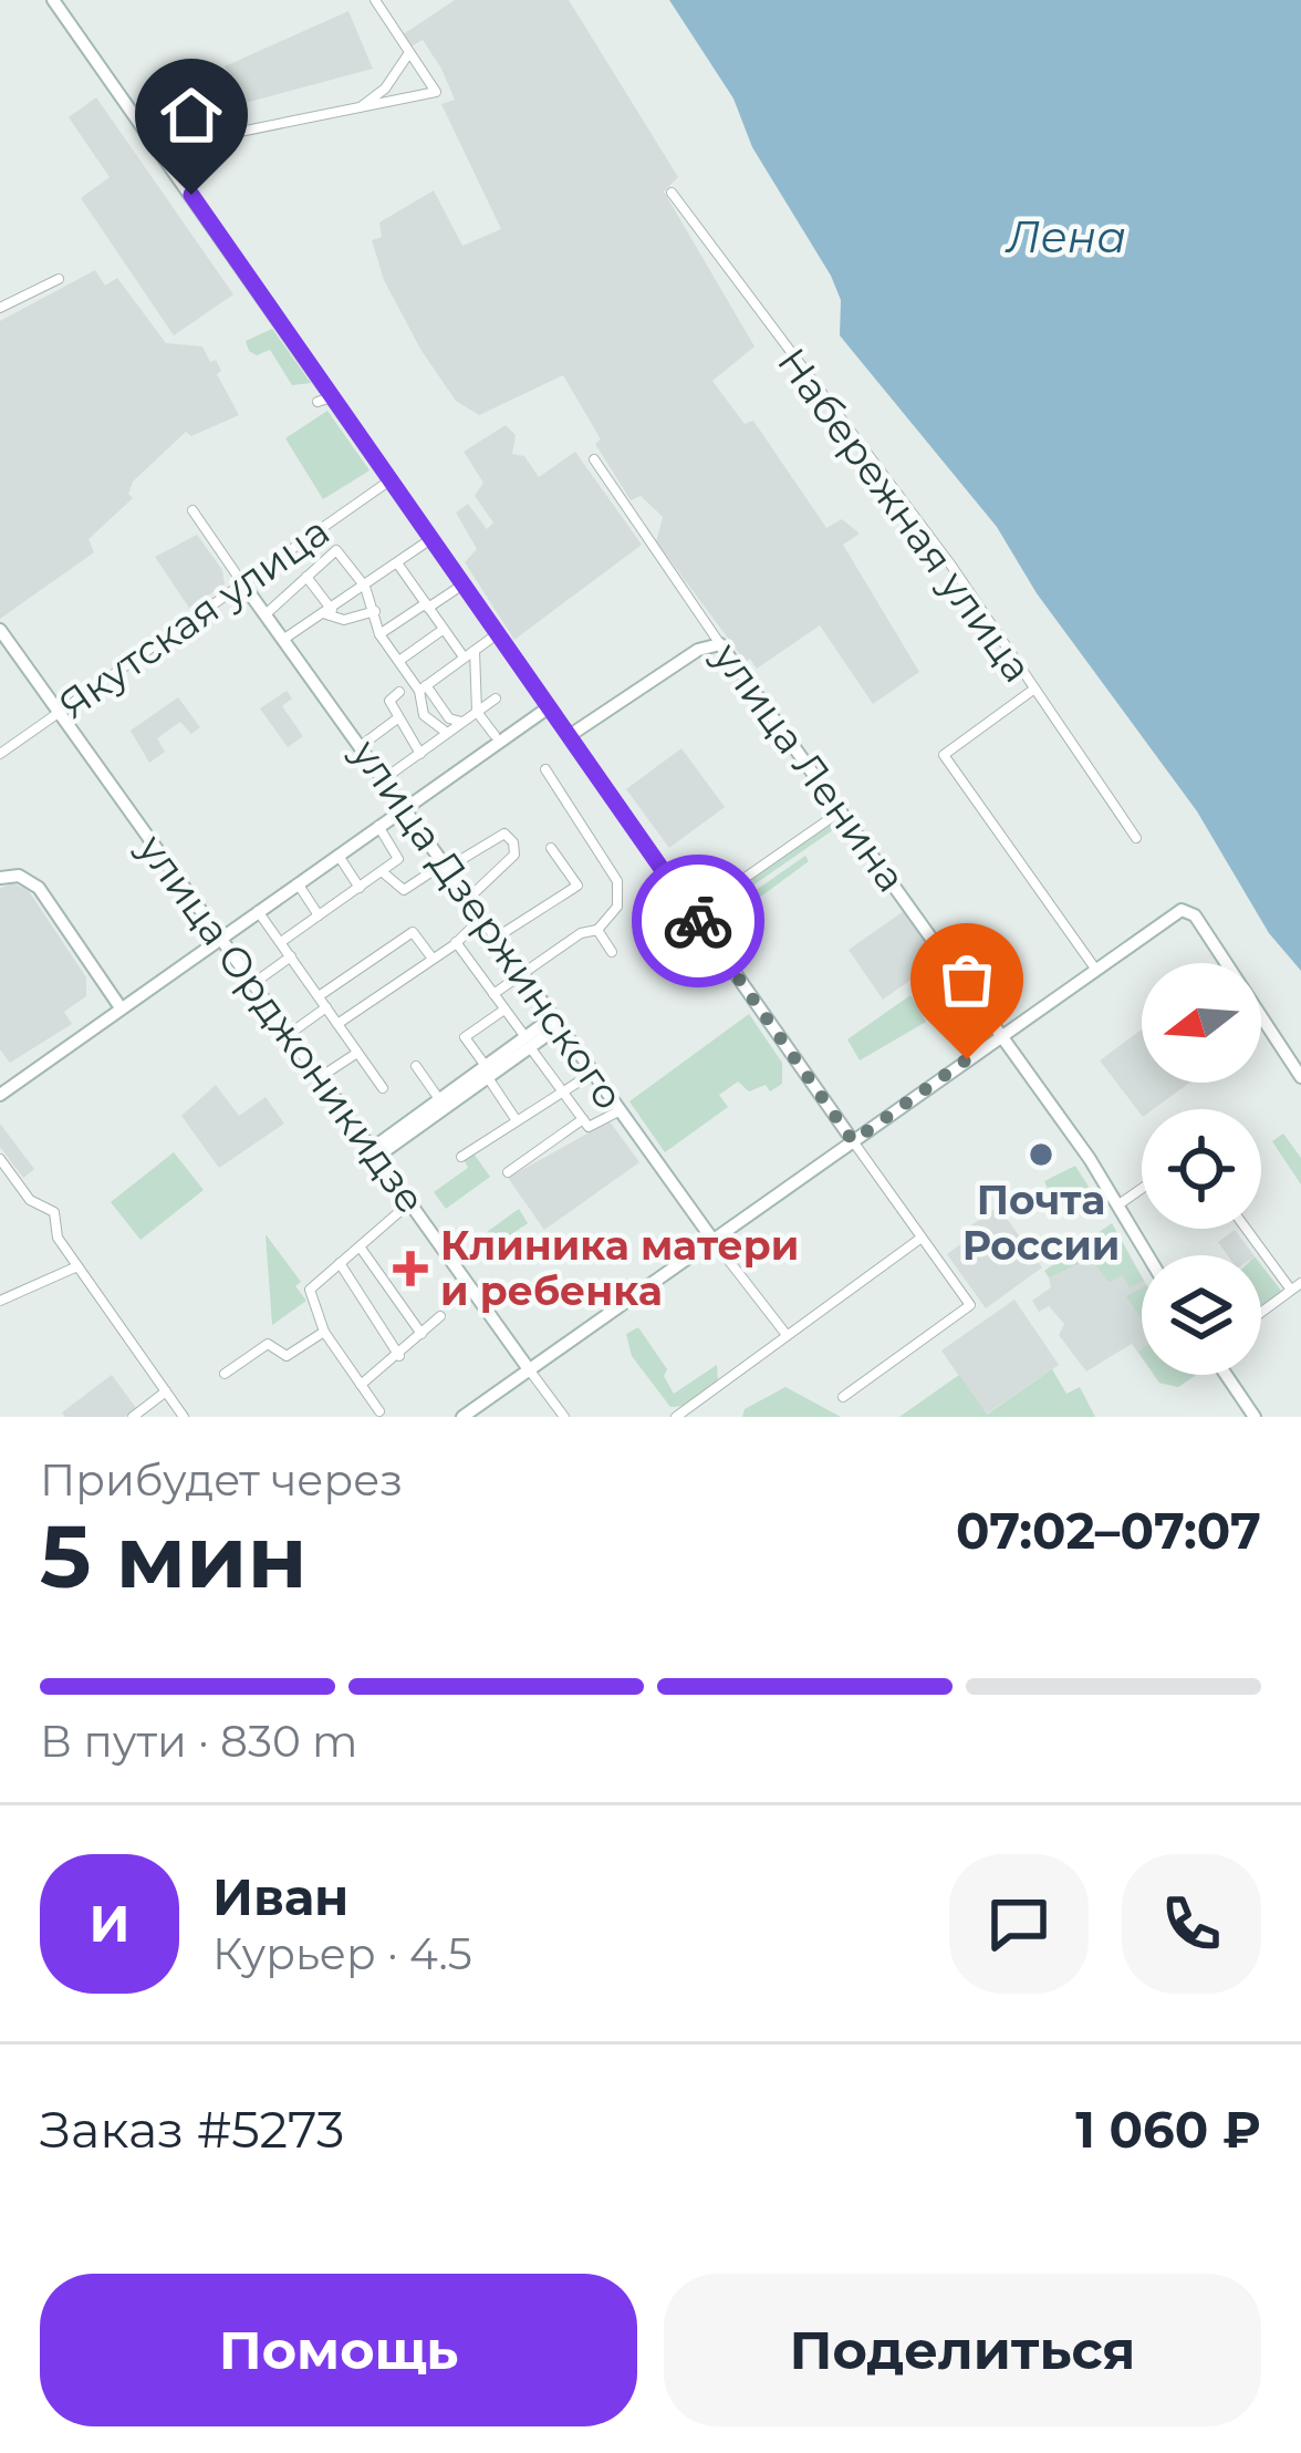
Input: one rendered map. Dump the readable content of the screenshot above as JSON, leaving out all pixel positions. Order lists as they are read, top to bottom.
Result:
{
  "streets": {
    "main road": ["улица Ленина", "улица Дзержинского", "улица Орджоникидзе"],
    "street": ["Набережная улица", "Якутская улица"]
  },
  "crossings": [
    ["Якутская улица", "улица Дзержинского"],
    ["Якутская улица", "улица Орджоникидзе"]
  ],
  "water": ["Лена"],
  "places": {
    "other": ["Почта России"],
    "health": ["Клиника матери и ребенка"]
  },
  "north": "left",
  "page": {
    "heading": ["5 мин", "Прибудет через", "07:02–07:07"],
    "panel": [
      "Иван",
      "Курьер · 4.5",
      "Заказ #5273",
      "1 060 ₽"
    ],
    "bar": "В пути · 830 m",
    "round": "И",
    "buttons": ["Помощь", "Поделиться"]
  }
}
